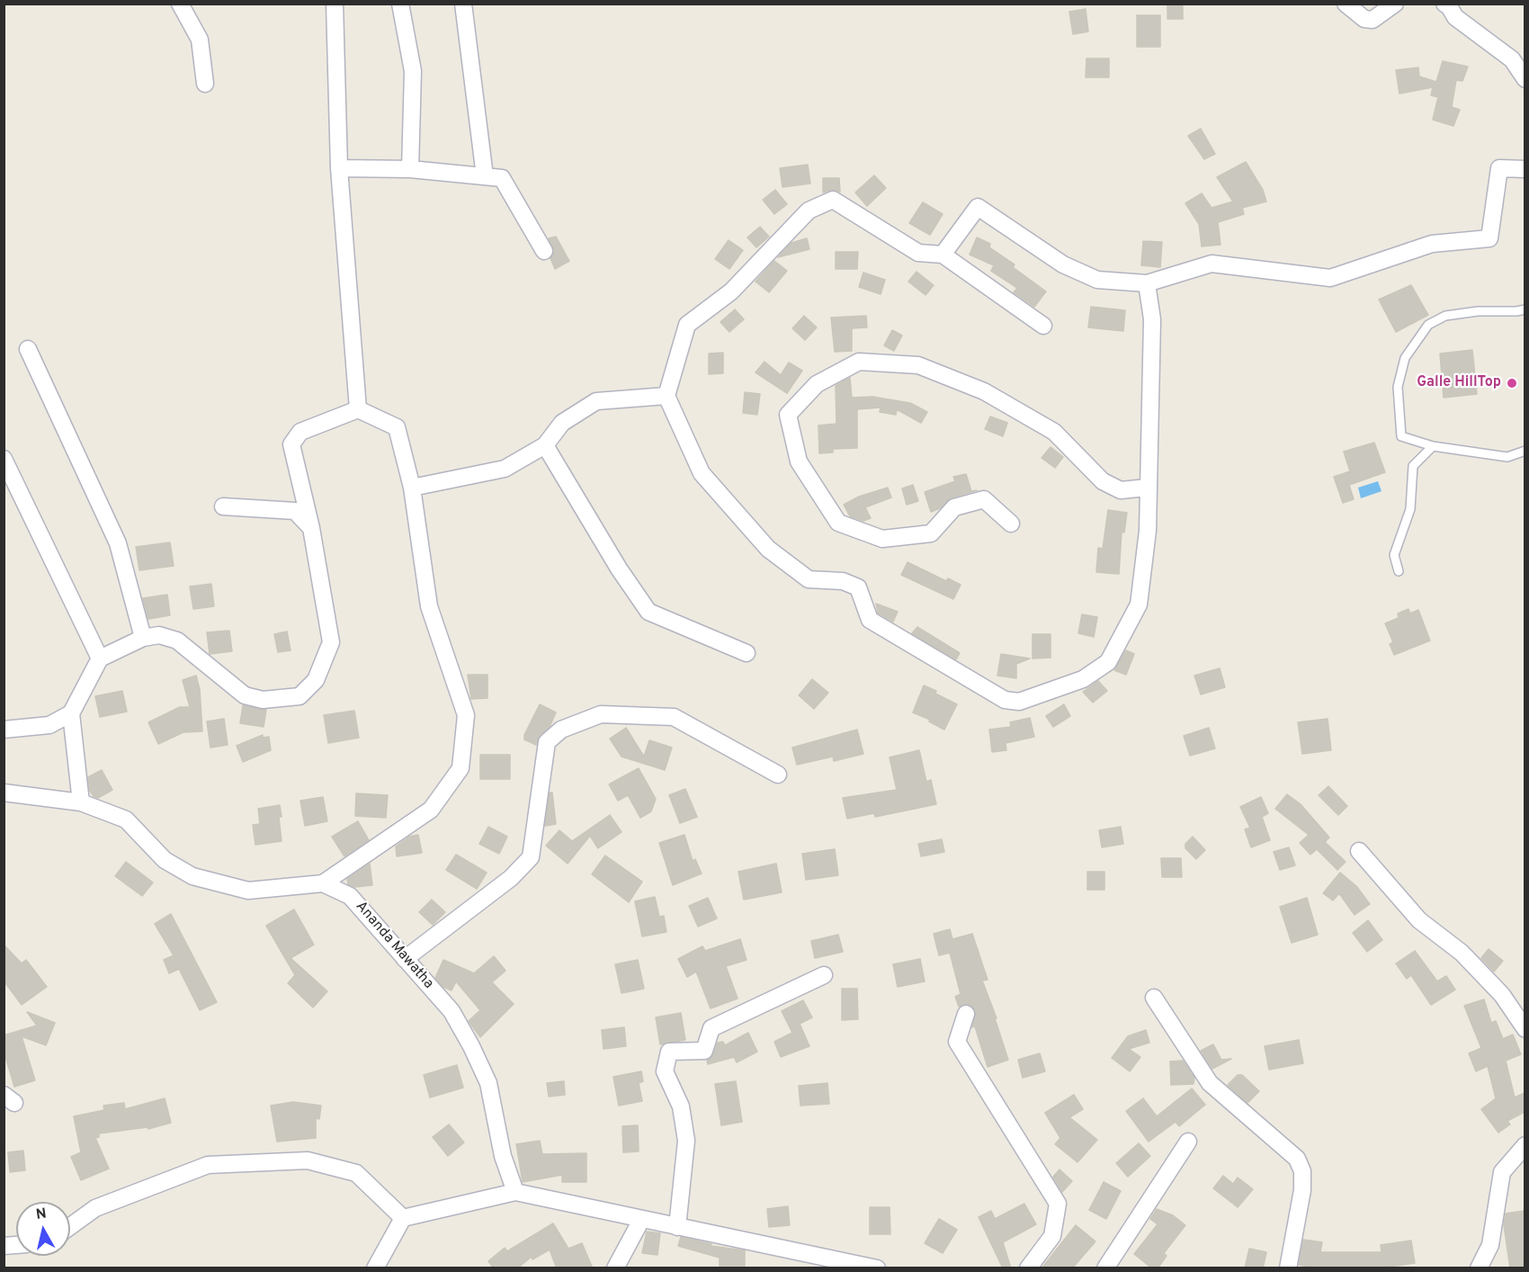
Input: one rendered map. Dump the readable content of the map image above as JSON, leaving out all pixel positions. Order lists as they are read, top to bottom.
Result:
{
  "streets": {
    "street": ["Ananda Mawatha"]
  },
  "places": ["Galle HillTop"],
  "north": "top"
}
